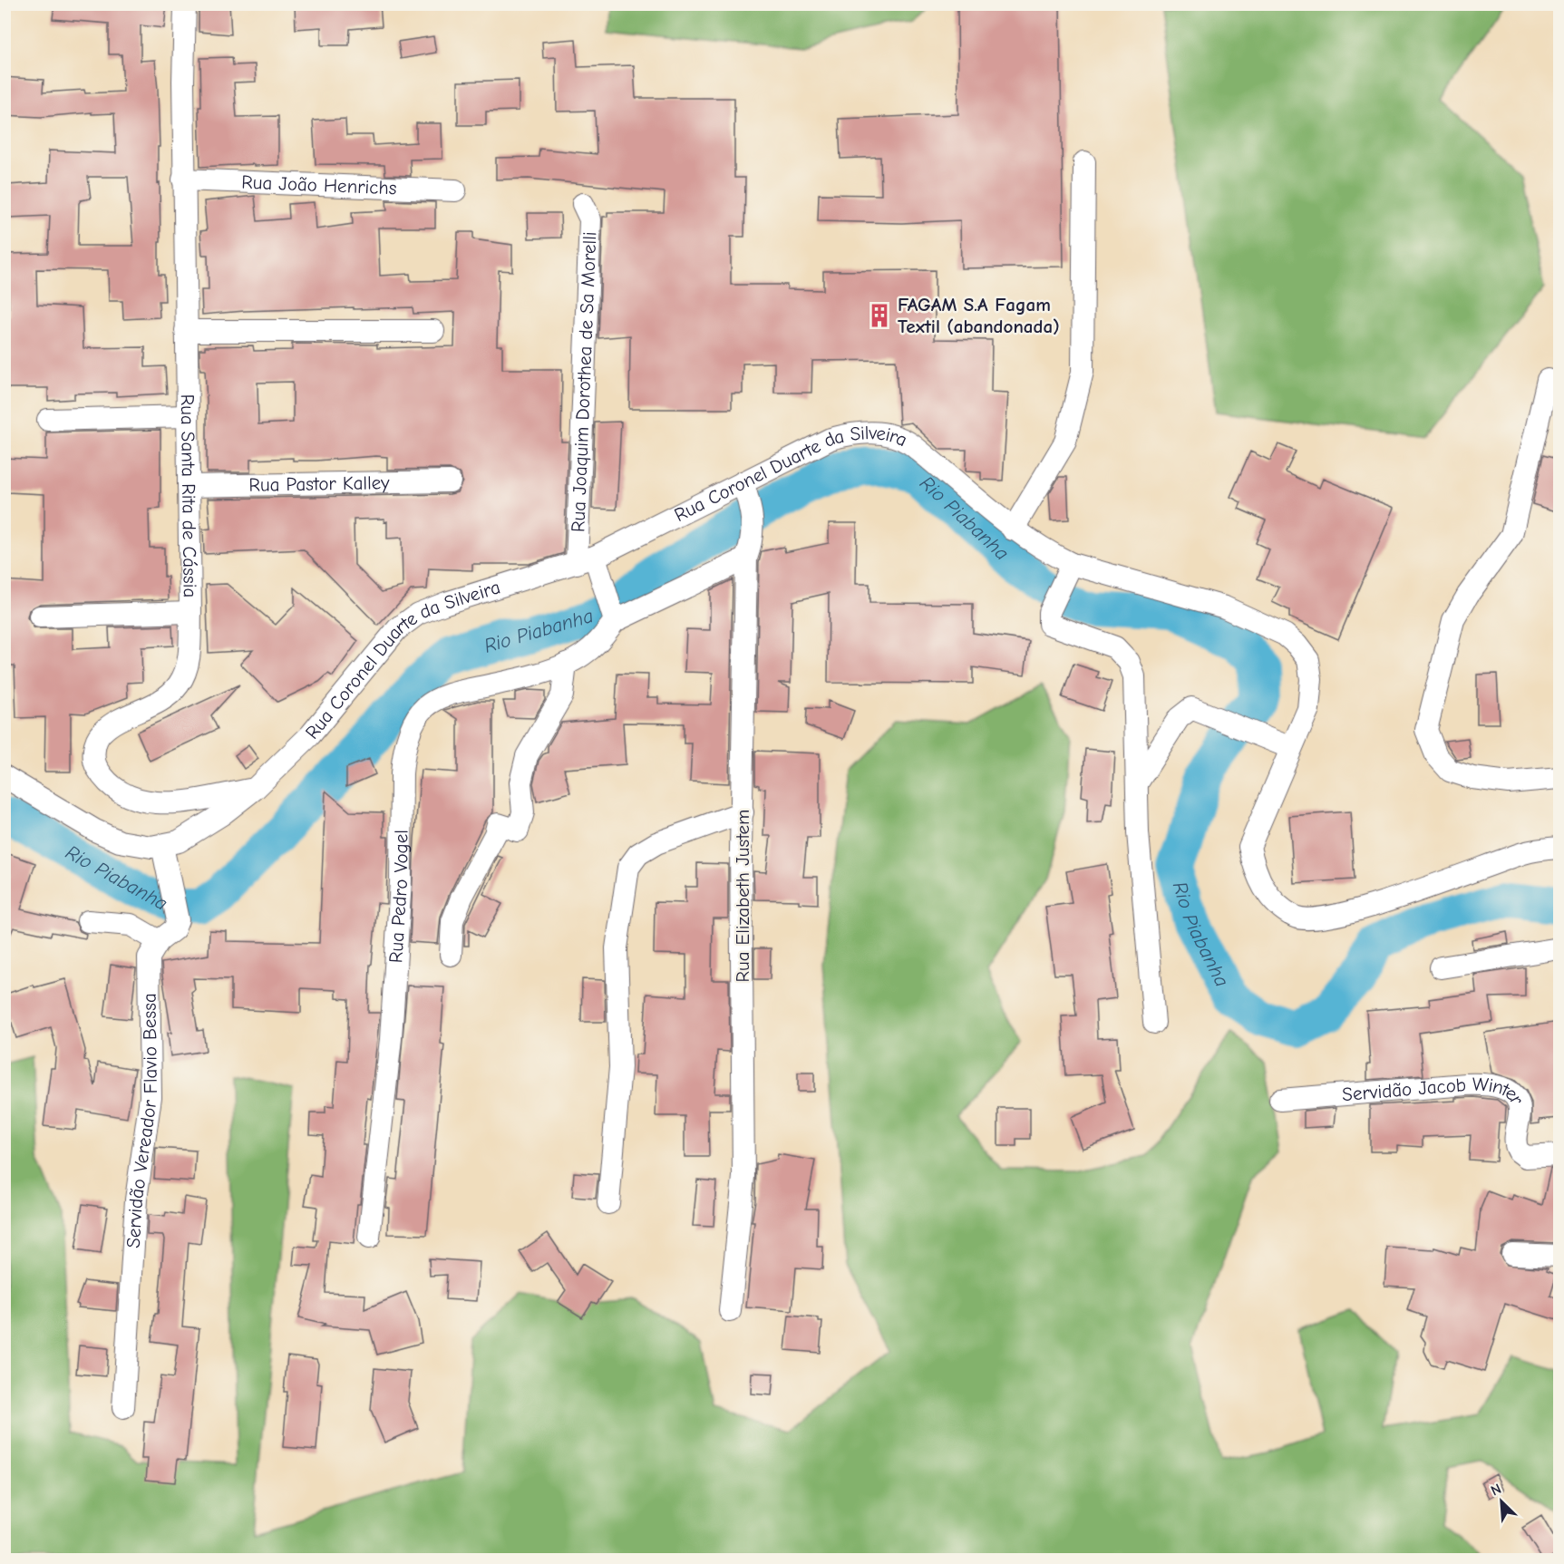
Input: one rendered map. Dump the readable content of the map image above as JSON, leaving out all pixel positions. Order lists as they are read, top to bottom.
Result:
{
  "streets": {
    "street": [
      "Rua João Henrichs",
      "Rua Joaquim Dorothea de Sa Morelli",
      "Rua Pastor Kalley",
      "Rua Coronel Duarte da Silveira",
      "Rua Santa Rita de Cássia",
      "Rua Elizabeth Justem",
      "Rua Pedro Vogel",
      "Servidão Jacob Winter",
      "Servidão Vereador Flavio Bessa"
    ]
  },
  "crossings": [
    ["Rua João Henrichs", "Rua Santa Rita de Cássia"],
    ["Rua Joaquim Dorothea de Sa Morelli", "Rua Coronel Duarte da Silveira"],
    ["Rua Pastor Kalley", "Rua Santa Rita de Cássia"],
    ["Rua Coronel Duarte da Silveira", "Rua Santa Rita de Cássia"],
    ["Rua Coronel Duarte da Silveira", "Rua Elizabeth Justem"],
    ["Rua Coronel Duarte da Silveira", "Servidão Vereador Flavio Bessa"],
    ["Rua Elizabeth Justem", "Rua Pedro Vogel"]
  ],
  "water": ["Rio Piabanha"],
  "places": {
    "building": ["FAGAM S.A Fagam Textil (abandonada)"]
  },
  "north": "top left"
}
